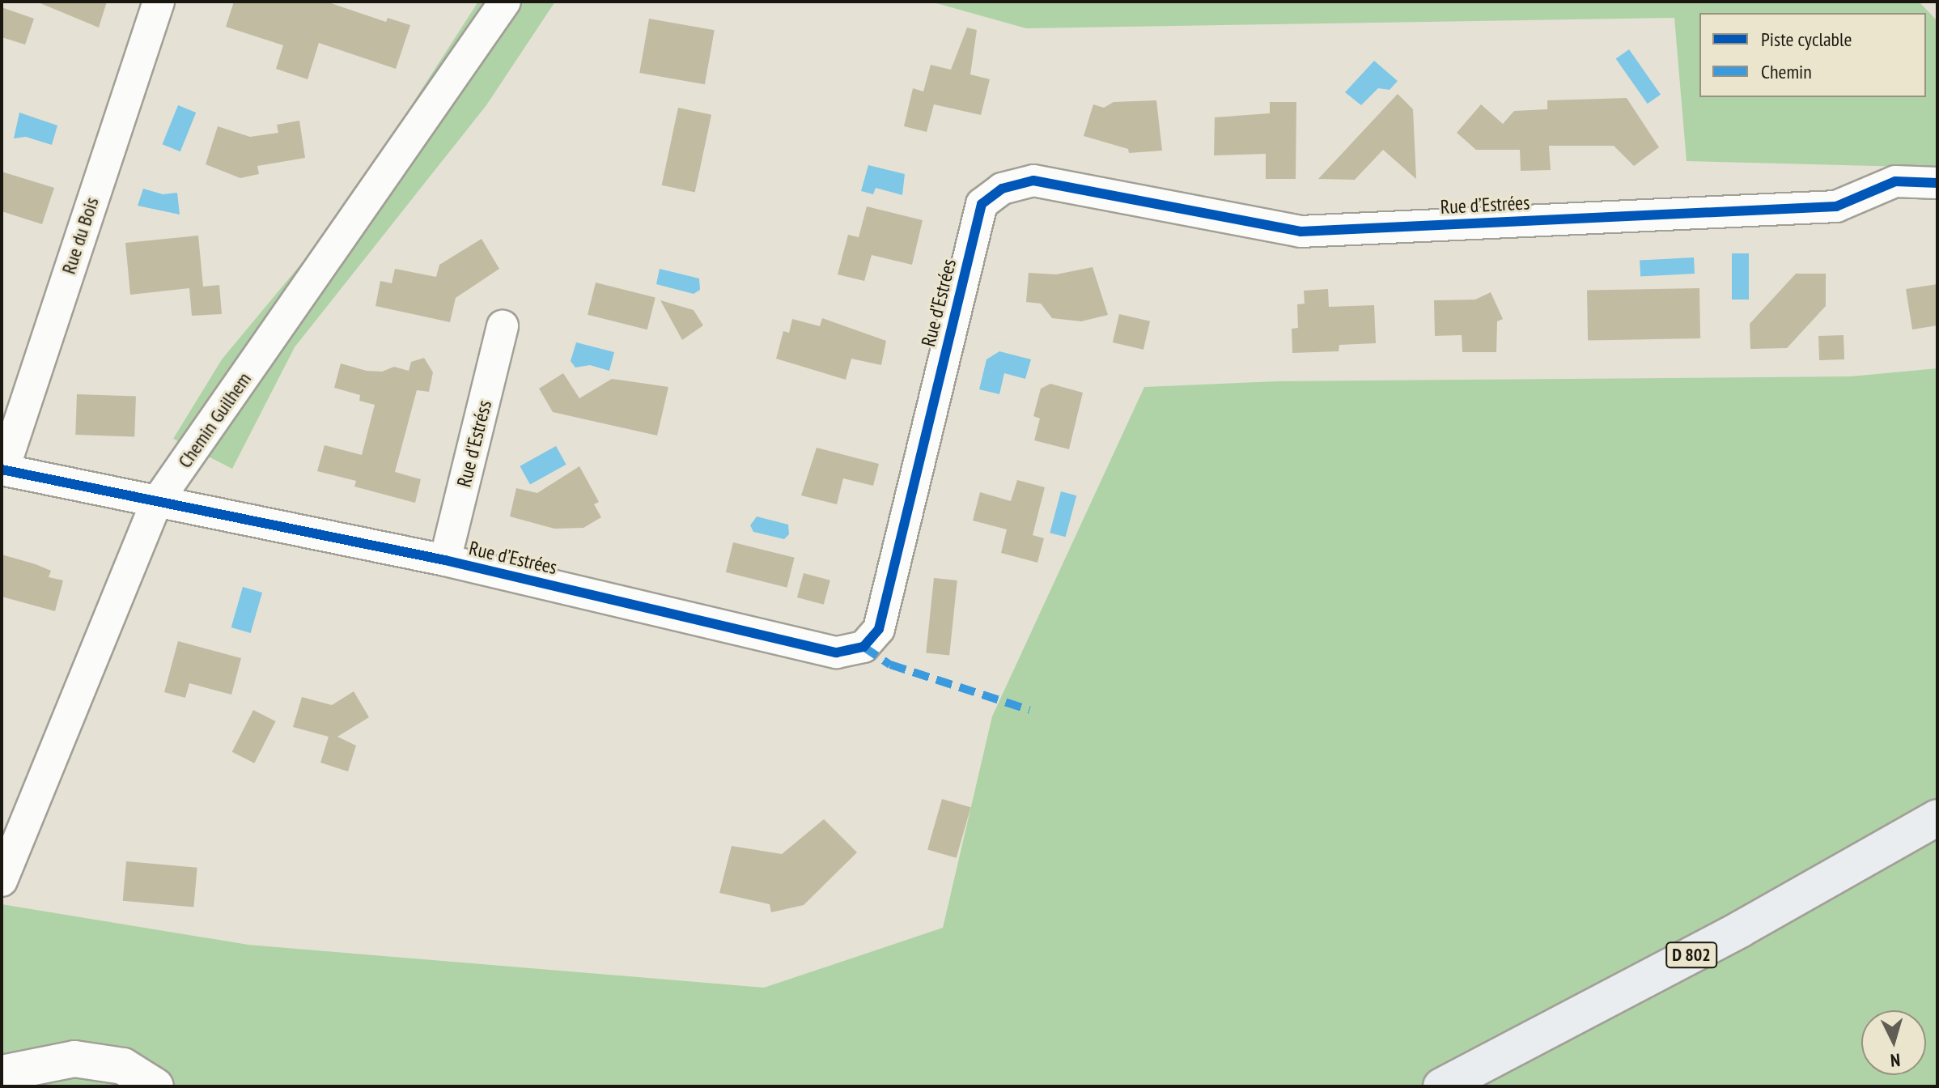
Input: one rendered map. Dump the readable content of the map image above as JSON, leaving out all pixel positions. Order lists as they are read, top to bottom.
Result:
{
  "streets": {
    "main road": ["D 802"],
    "street": [
      "Rue d’Estrées",
      "Rue du Bois",
      "Chemin Guilhem",
      "Rue d'Estréss"
    ]
  },
  "crossings": [
    ["Rue d’Estrées", "Rue du Bois"],
    ["Rue d’Estrées", "Chemin Guilhem"],
    ["Rue d’Estrées", "Rue d'Estréss"]
  ],
  "legend": ["Piste cyclable", "Chemin"],
  "north": "bottom"
}
